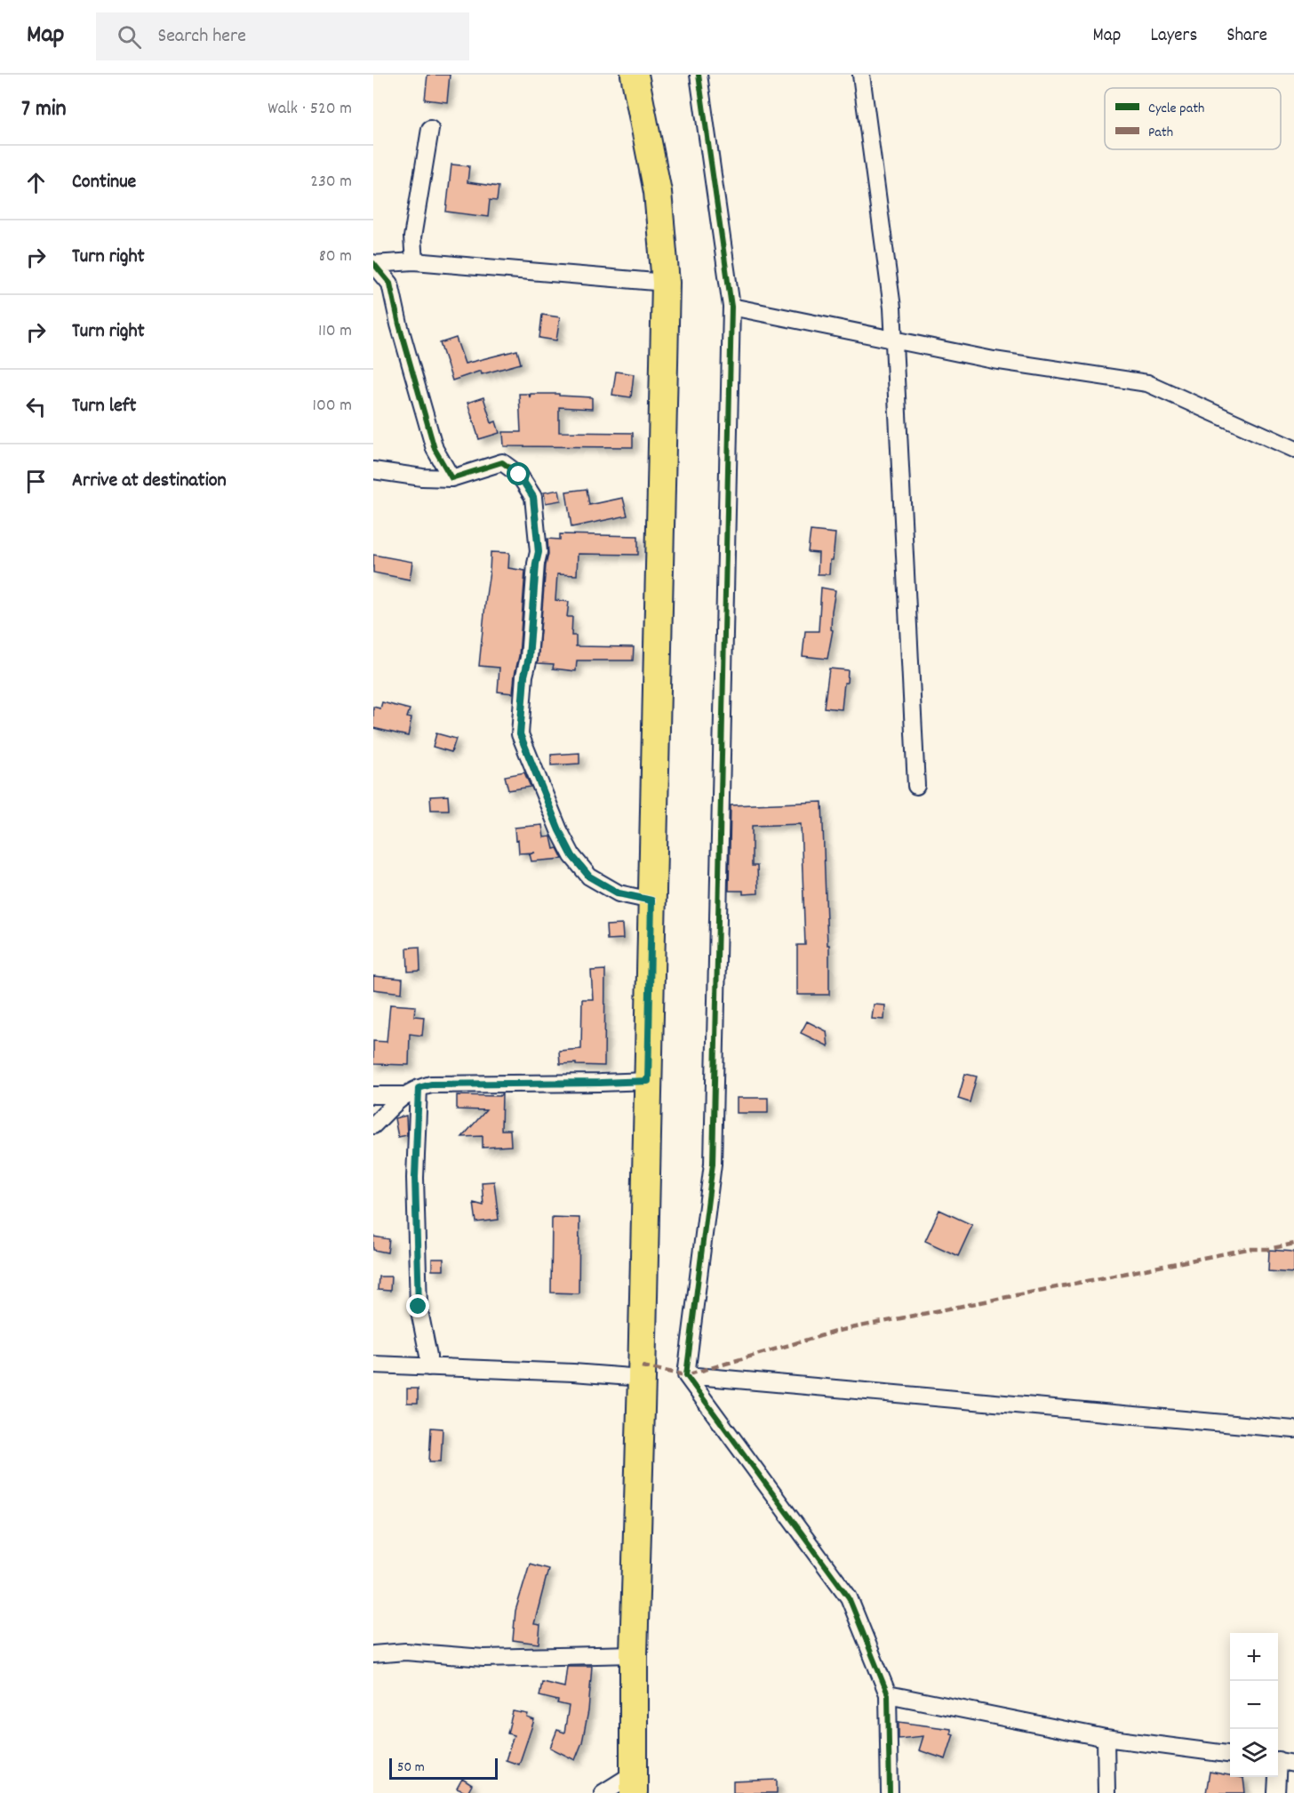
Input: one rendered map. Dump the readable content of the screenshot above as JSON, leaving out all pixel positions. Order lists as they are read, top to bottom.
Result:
{
  "legend": ["Cycle path", "Path"],
  "scale_bar": "50 m",
  "page": {
    "header": "Map",
    "search": "Search here",
    "nav": ["Map", "Layers", "Share"],
    "heading": ["7 min", "Walk · 520 m"],
    "list": [
      ["Continue", "230 m"],
      ["Turn right", "80 m"],
      ["Turn right", "110 m"],
      ["Turn left", "100 m"],
      "Arrive at destination"
    ],
    "map_buttons": ["+", "−"],
    "scale": "50 m"
  }
}
